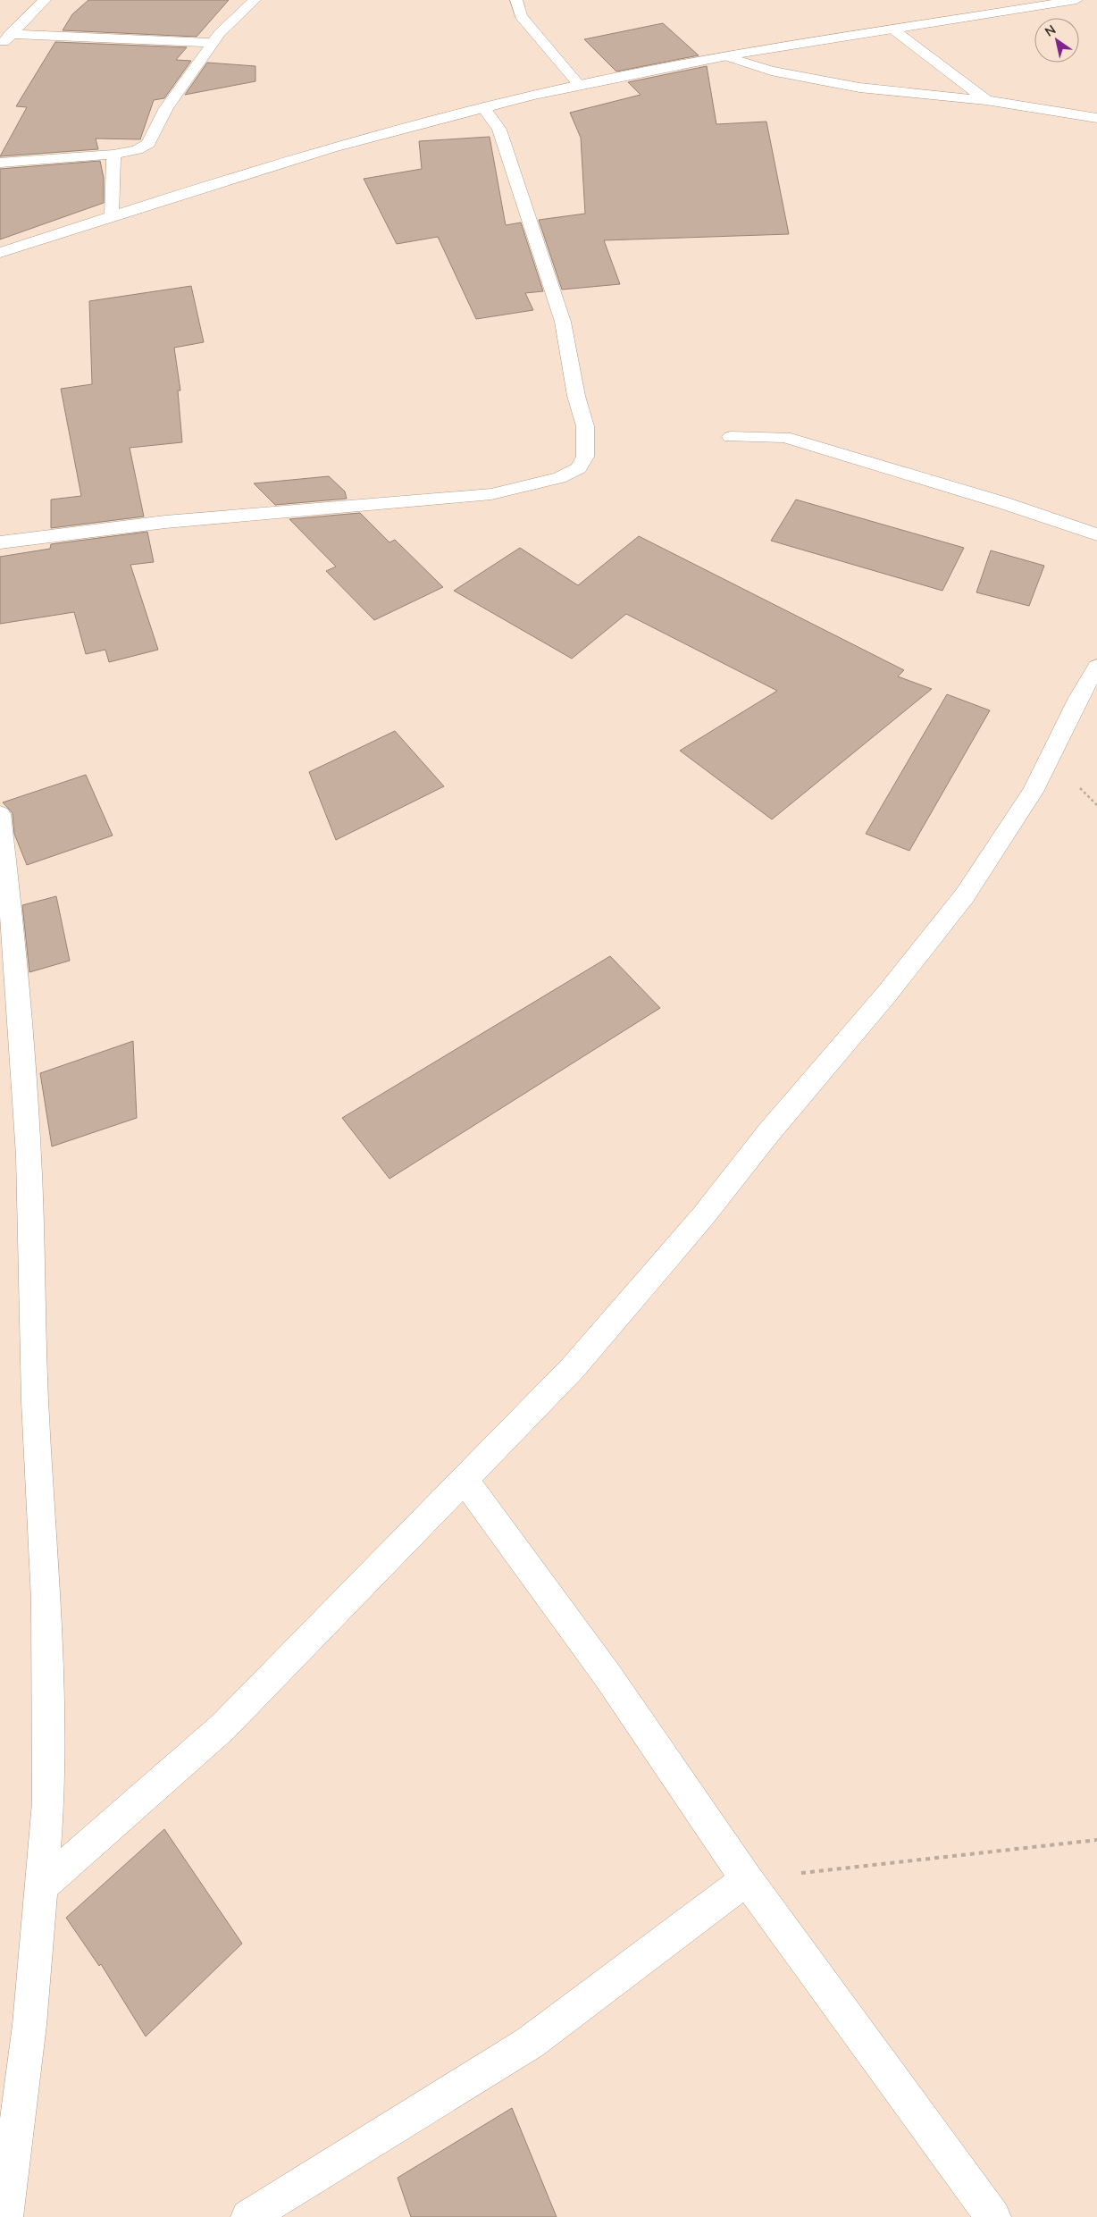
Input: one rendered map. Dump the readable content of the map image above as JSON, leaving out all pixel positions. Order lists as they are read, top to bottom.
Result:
{
  "north": "top left"
}
